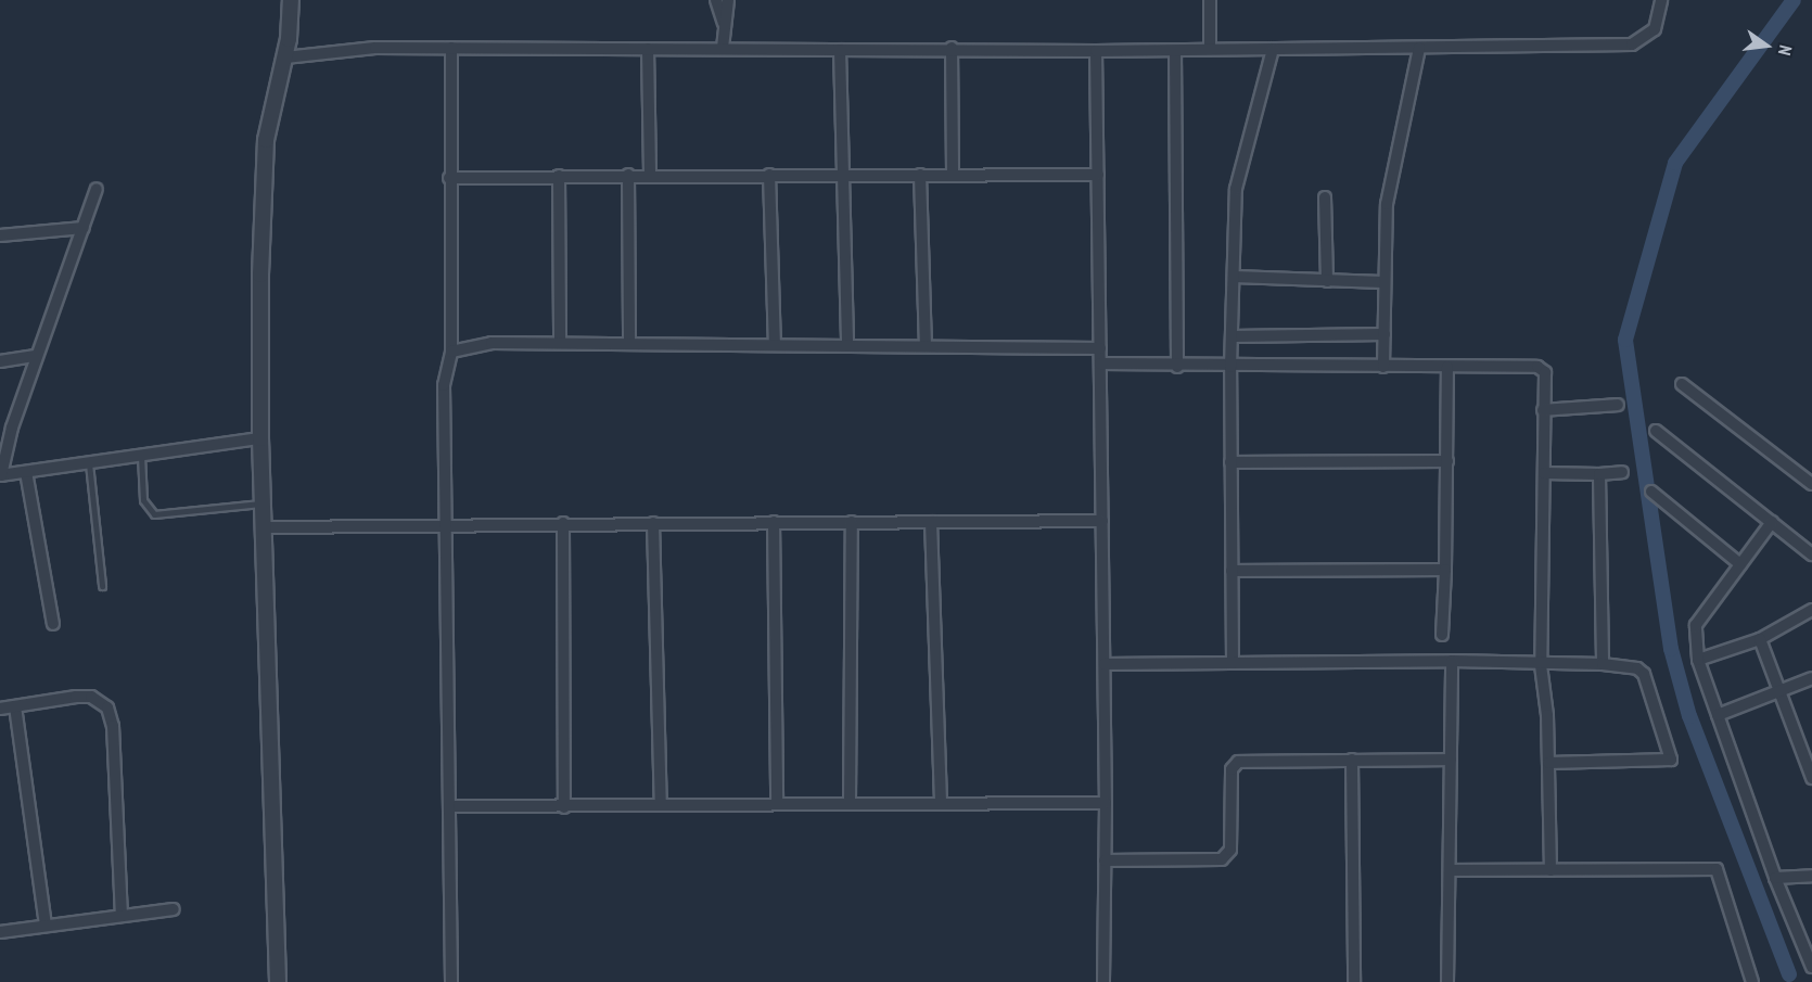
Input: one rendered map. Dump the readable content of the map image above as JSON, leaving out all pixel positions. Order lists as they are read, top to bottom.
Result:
{
  "north": "right"
}
